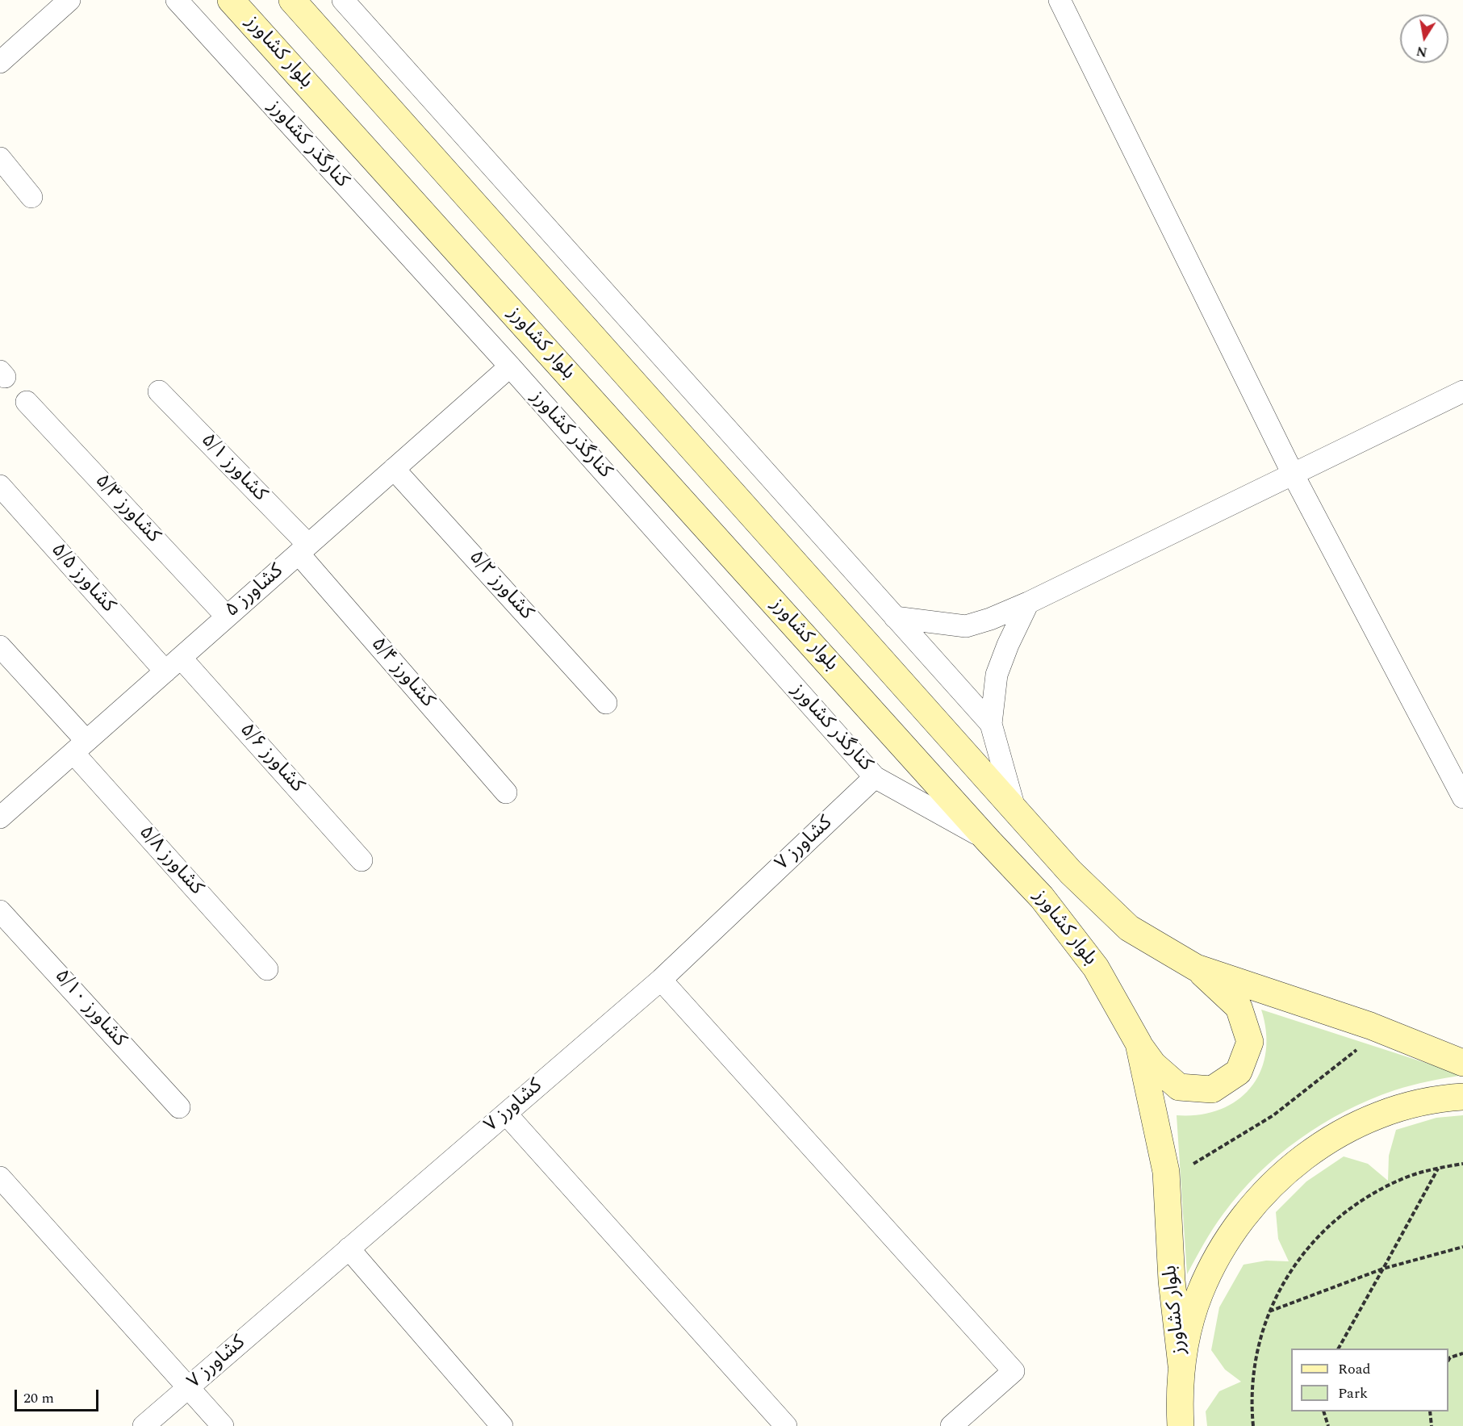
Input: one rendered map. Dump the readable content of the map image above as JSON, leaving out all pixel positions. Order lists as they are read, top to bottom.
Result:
{
  "streets": {
    "main road": ["بلوار کشاورز"],
    "street": [
      "کنارگذر کشاورز",
      "کشاورز ۵/۱",
      "کشاورز ۵/۳",
      "کشاورز ۵/۵",
      "کشاورز ۵/۲",
      "کشاورز ۵",
      "کشاورز ۵/۴",
      "کشاورز ۵/۶",
      "کشاورز ۷",
      "کشاورز ۵/۸",
      "کشاورز ۵/۱۰"
    ]
  },
  "crossings": [
    ["بلوار کشاورز", "کنارگذر کشاورز"],
    ["کنارگذر کشاورز", "کشاورز ۵"],
    ["کنارگذر کشاورز", "کشاورز ۷"],
    ["کشاورز ۵/۱", "کشاورز ۵"],
    ["کشاورز ۵/۱", "کشاورز ۵/۴"],
    ["کشاورز ۵/۳", "کشاورز ۵"],
    ["کشاورز ۵/۵", "کشاورز ۵"],
    ["کشاورز ۵/۵", "کشاورز ۵/۶"],
    ["کشاورز ۵/۲", "کشاورز ۵"],
    ["کشاورز ۵", "کشاورز ۵/۴"],
    ["کشاورز ۵", "کشاورز ۵/۶"],
    ["کشاورز ۵", "کشاورز ۵/۸"]
  ],
  "legend": ["Road", "Park"],
  "scale_bar": "20 m",
  "north": "bottom"
}
